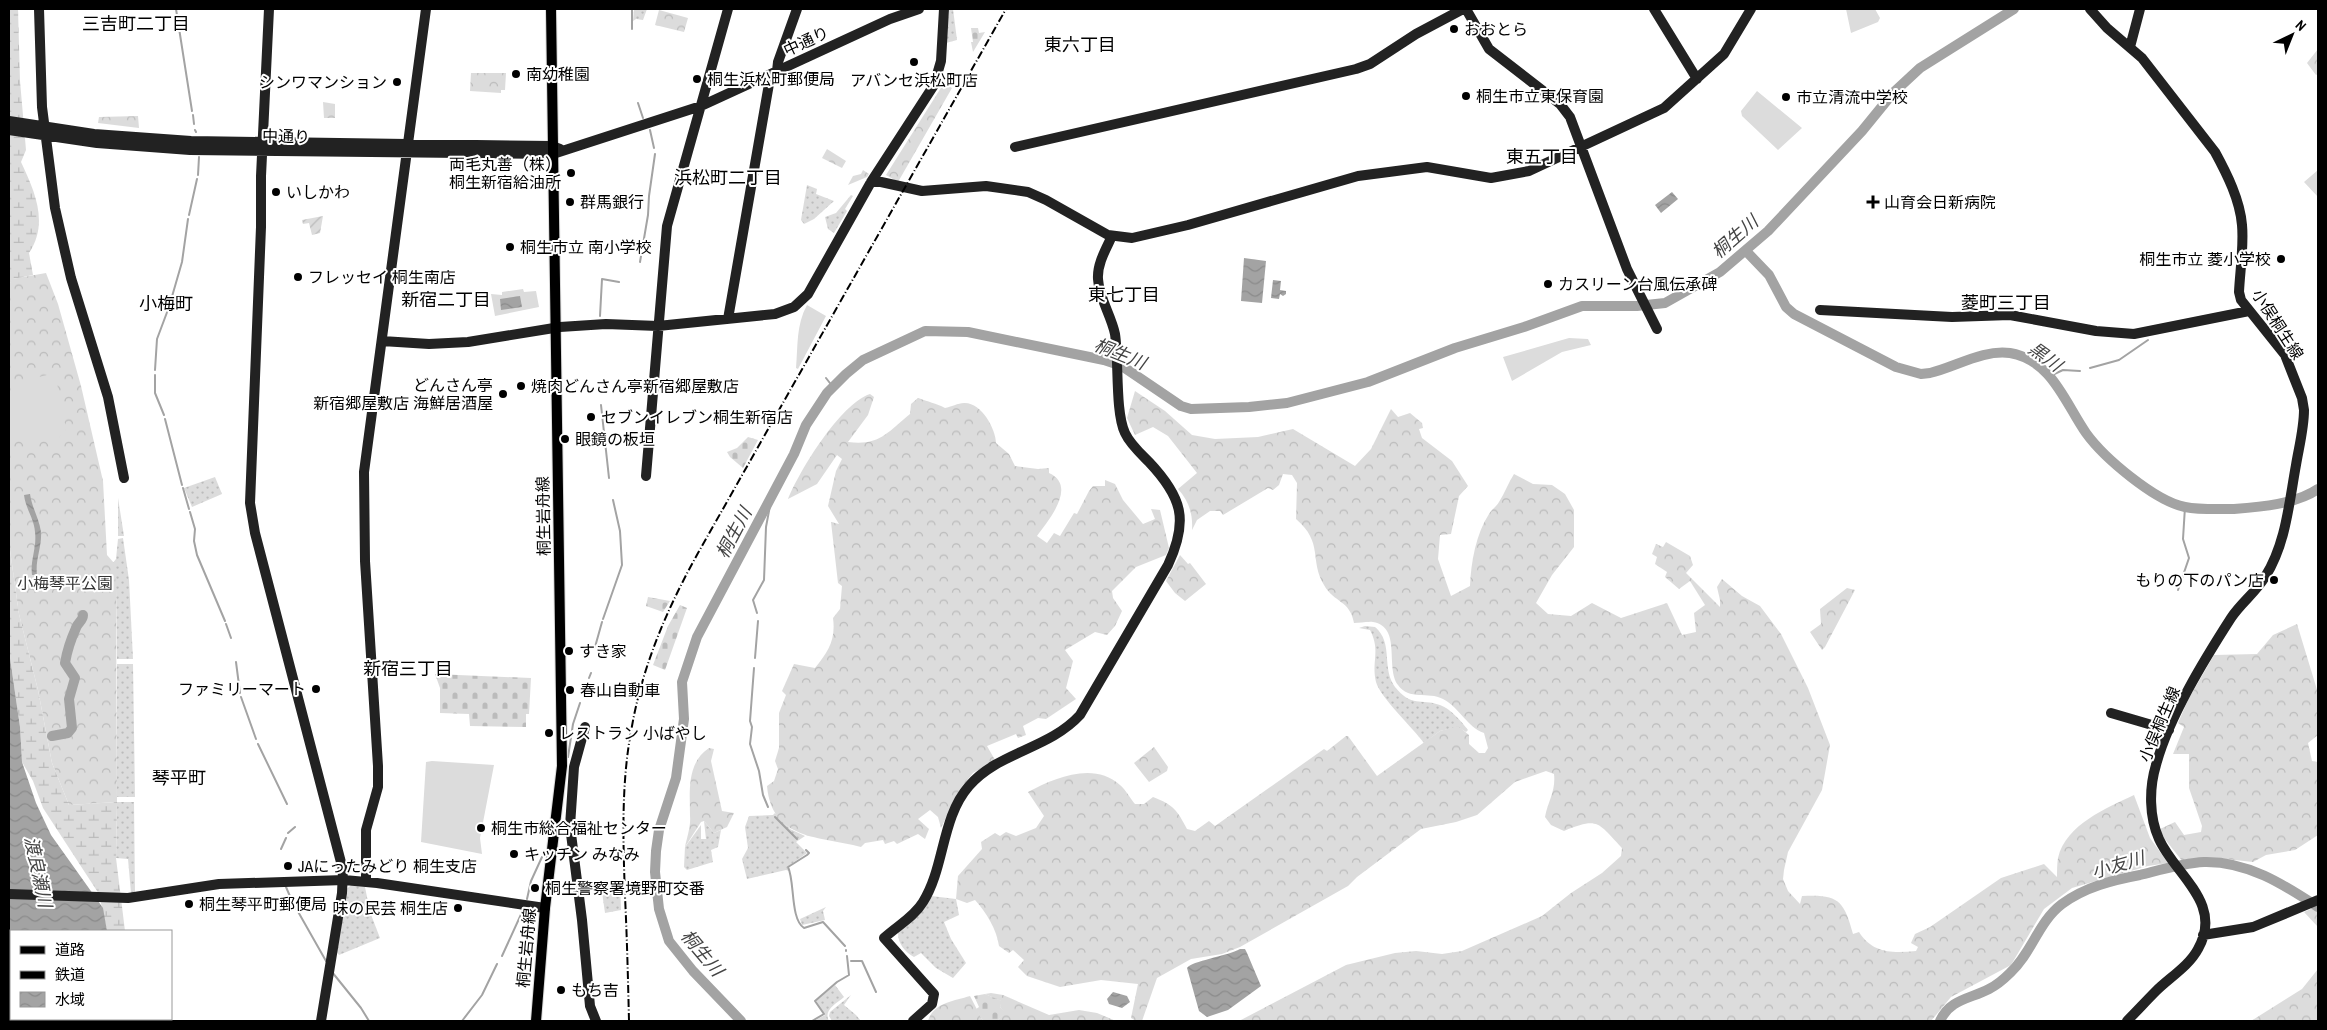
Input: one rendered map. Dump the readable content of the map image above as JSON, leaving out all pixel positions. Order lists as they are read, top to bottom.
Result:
{
  "streets": {
    "main road": ["桐生岩舟線"],
    "street": ["中通り", "小俣桐生線"]
  },
  "crossings": [
    ["中通り", "桐生岩舟線"]
  ],
  "districts": [
    "三吉町二丁目",
    "東六丁目",
    "東五丁目",
    "浜松町二丁目",
    "東七丁目",
    "新宿二丁目",
    "菱町三丁目",
    "小梅町",
    "新宿三丁目",
    "琴平町"
  ],
  "water": [
    "桐生川",
    "黒川",
    "小友川",
    "渡良瀬川"
  ],
  "parks": ["小梅琴平公園"],
  "places": {
    "other": [
      "おおとら",
      "アバンセ浜松町店",
      "南幼稚園",
      "桐生浜松町郵便局",
      "シンワマンション",
      "桐生市立東保育園",
      "市立清流中学校",
      "両毛丸善（株） 桐生新宿給油所",
      "いしかわ",
      "群馬銀行",
      "桐生市立 南小学校",
      "桐生市立 菱小学校",
      "フレッセイ 桐生南店",
      "カスリーン台風伝承碑",
      "焼肉どんさん亭新宿郷屋敷店",
      "どんさん亭 新宿郷屋敷店 海鮮居酒屋",
      "セブンイレブン桐生新宿店",
      "眼鏡の板垣",
      "もりの下のパン店",
      "すき家",
      "ファミリーマート",
      "春山自動車",
      "レストラン 小ばやし",
      "桐生市総合福祉センター",
      "キッチン みなみ",
      "JAにったみどり 桐生支店",
      "桐生警察署境野町交番",
      "桐生琴平町郵便局",
      "味の民芸 桐生店",
      "もち吉"
    ],
    "health": ["山育会日新病院"]
  },
  "legend": ["道路", "鉄道", "水域"],
  "north": "top right"
}
